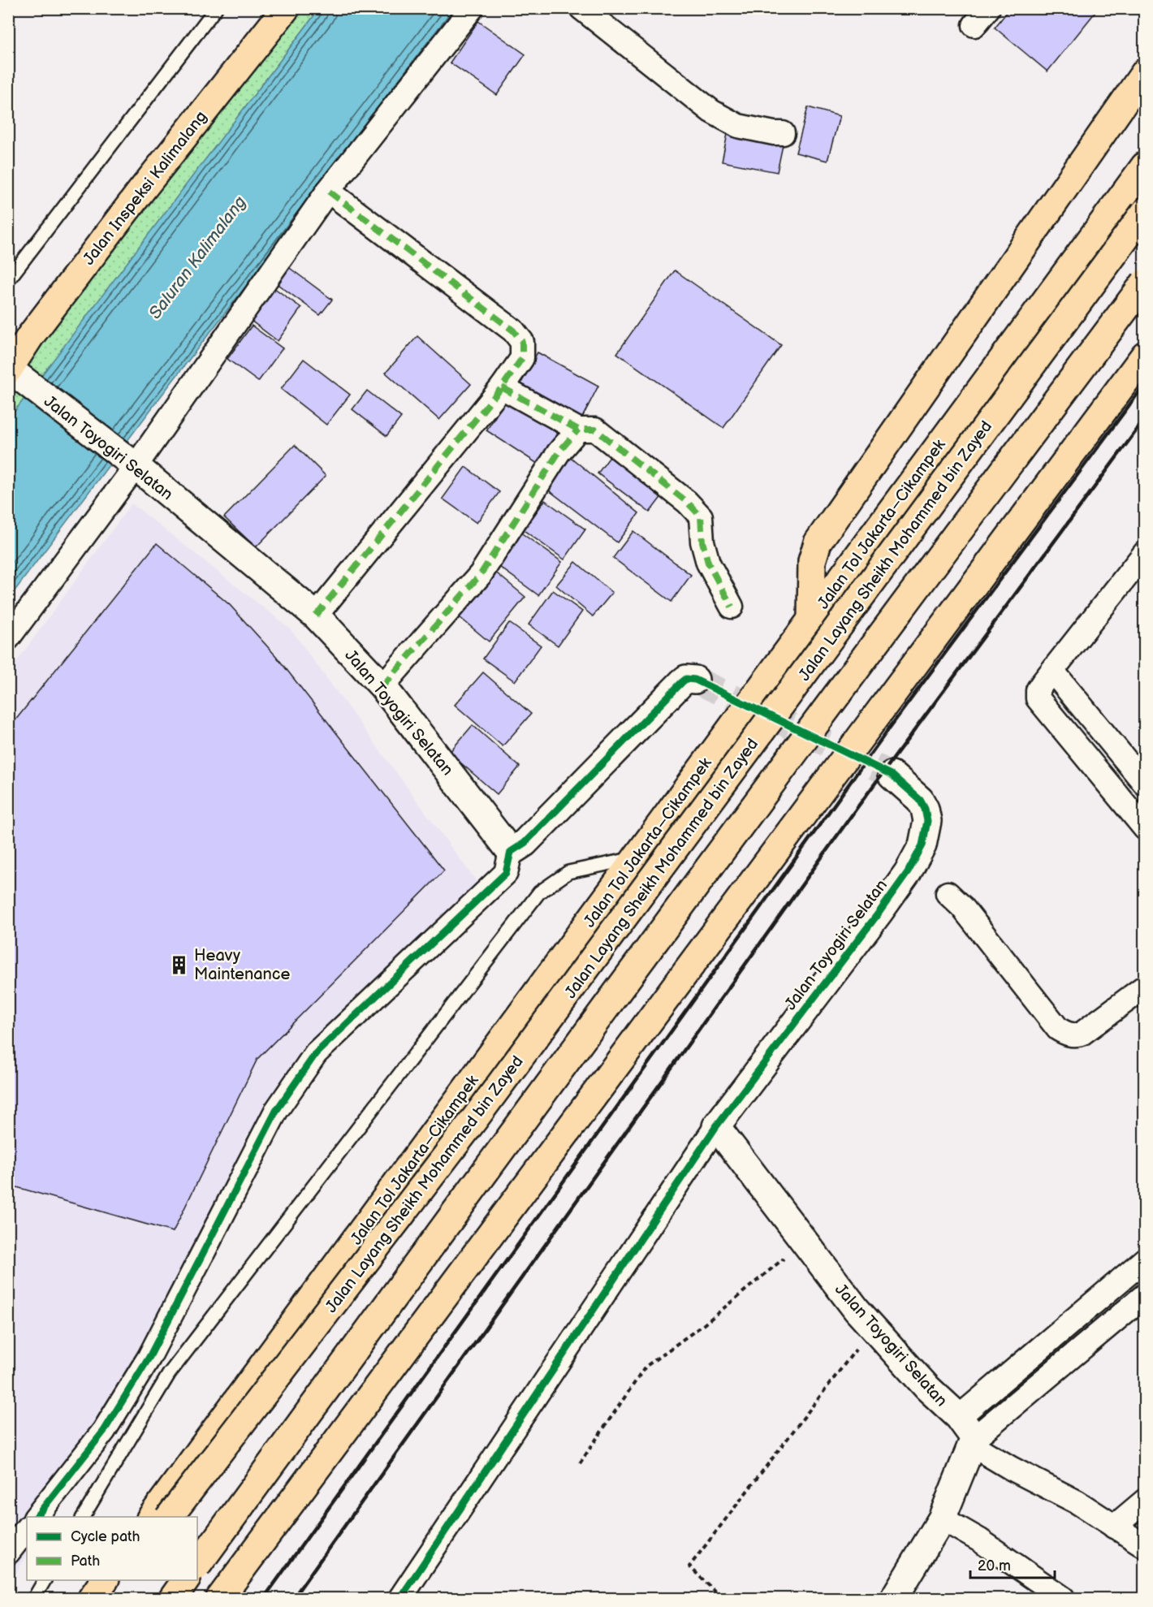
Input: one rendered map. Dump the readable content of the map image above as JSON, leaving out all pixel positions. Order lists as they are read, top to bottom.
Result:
{
  "streets": {
    "main road": ["Jalan Inspeksi Kalimalang", "Jalan Tol Jakarta–Cikampek", "Jalan Layang Sheikh Mohammed bin Zayed"],
    "street": ["Jalan Toyogiri Selatan"]
  },
  "crossings": [
    ["Jalan Inspeksi Kalimalang", "Jalan Toyogiri Selatan"]
  ],
  "water": ["Saluran Kalimalang"],
  "places": {
    "building": ["Heavy Maintenance"]
  },
  "legend": ["Cycle path", "Path"],
  "scale_bar": "20 m"
}
